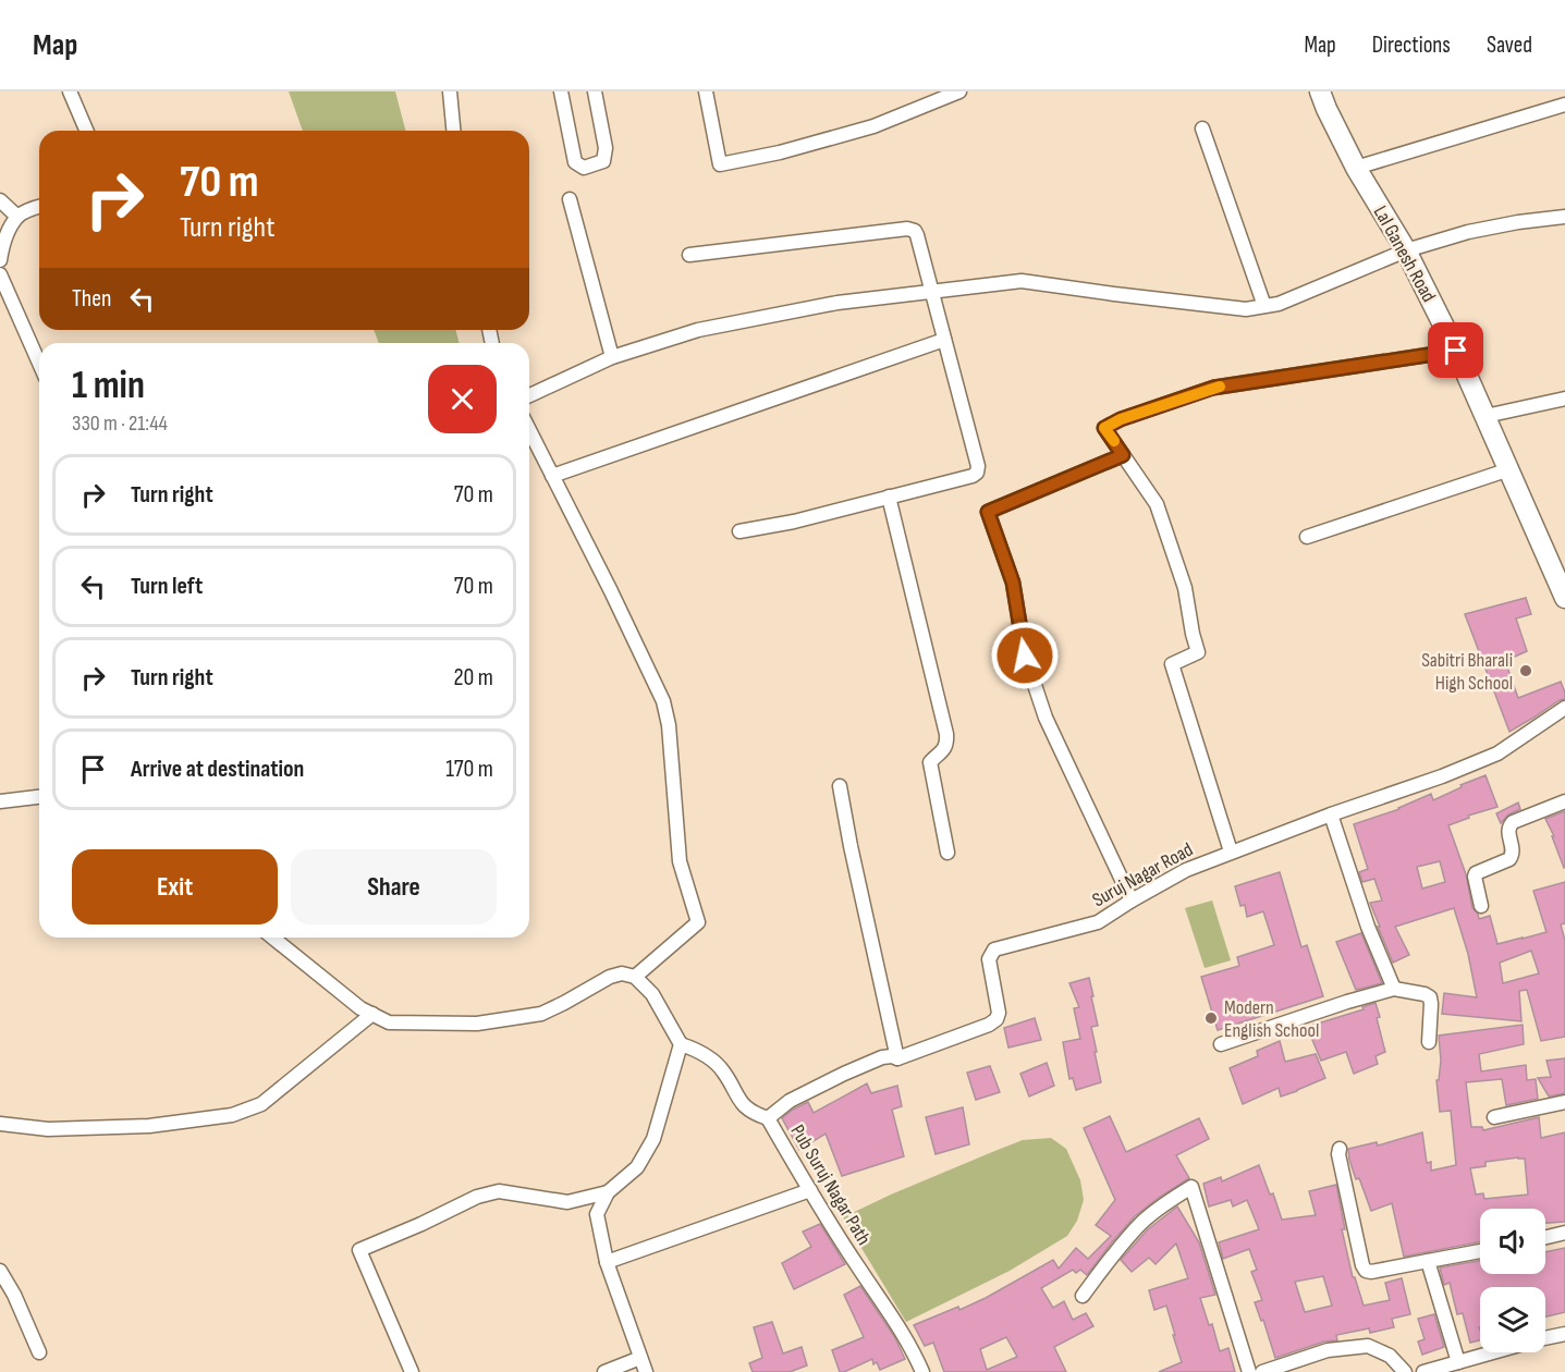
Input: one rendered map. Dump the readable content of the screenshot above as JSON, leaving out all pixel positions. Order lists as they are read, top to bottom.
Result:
{
  "streets": {
    "main road": ["Lal Ganesh Road"],
    "street": ["Suruj Nagar Road", "Pub Suruj Nagar Path"]
  },
  "crossings": [
    ["Suruj Nagar Road", "Pub Suruj Nagar Path"]
  ],
  "places": ["Sabitri Bharali High School", "Modern English School"],
  "page": {
    "header": "Map",
    "nav": ["Map", "Directions", "Saved"],
    "turn": ["70 m", "Turn right"],
    "then": "Then",
    "heading": ["1 min", "330 m · 21:44"],
    "list": [
      {
        "name": "Turn right",
        "value": "70 m"
      },
      {
        "name": "Turn left",
        "value": "70 m"
      },
      {
        "name": "Turn right",
        "value": "20 m"
      },
      {
        "name": "Arrive at destination",
        "value": "170 m"
      }
    ],
    "buttons": ["Exit", "Share"]
  }
}
